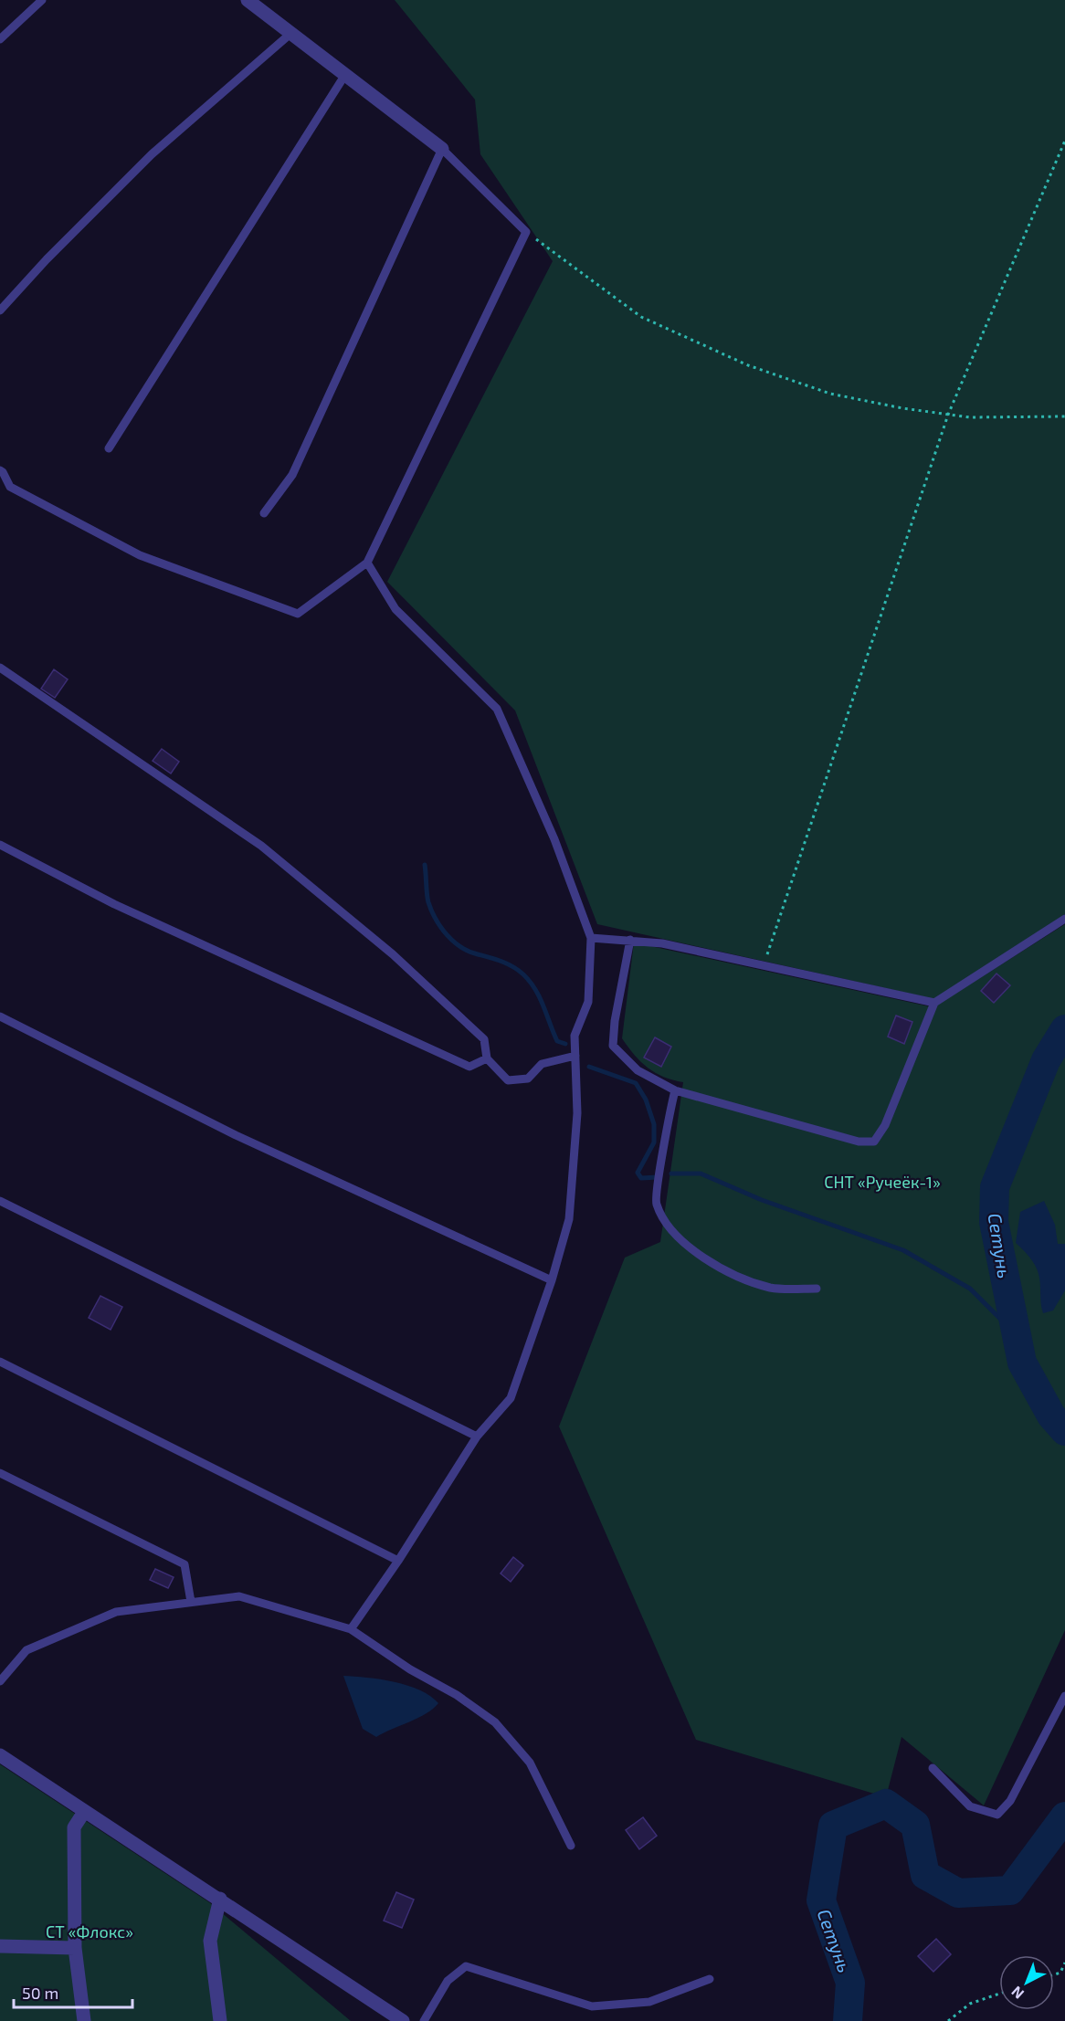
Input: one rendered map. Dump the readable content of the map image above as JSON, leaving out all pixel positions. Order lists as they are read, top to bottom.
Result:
{
  "water": ["Сетунь"],
  "parks": ["СНТ «Ручеёк-1»", "СТ «Флокс»"],
  "scale_bar": "50 m",
  "north": "bottom left"
}
